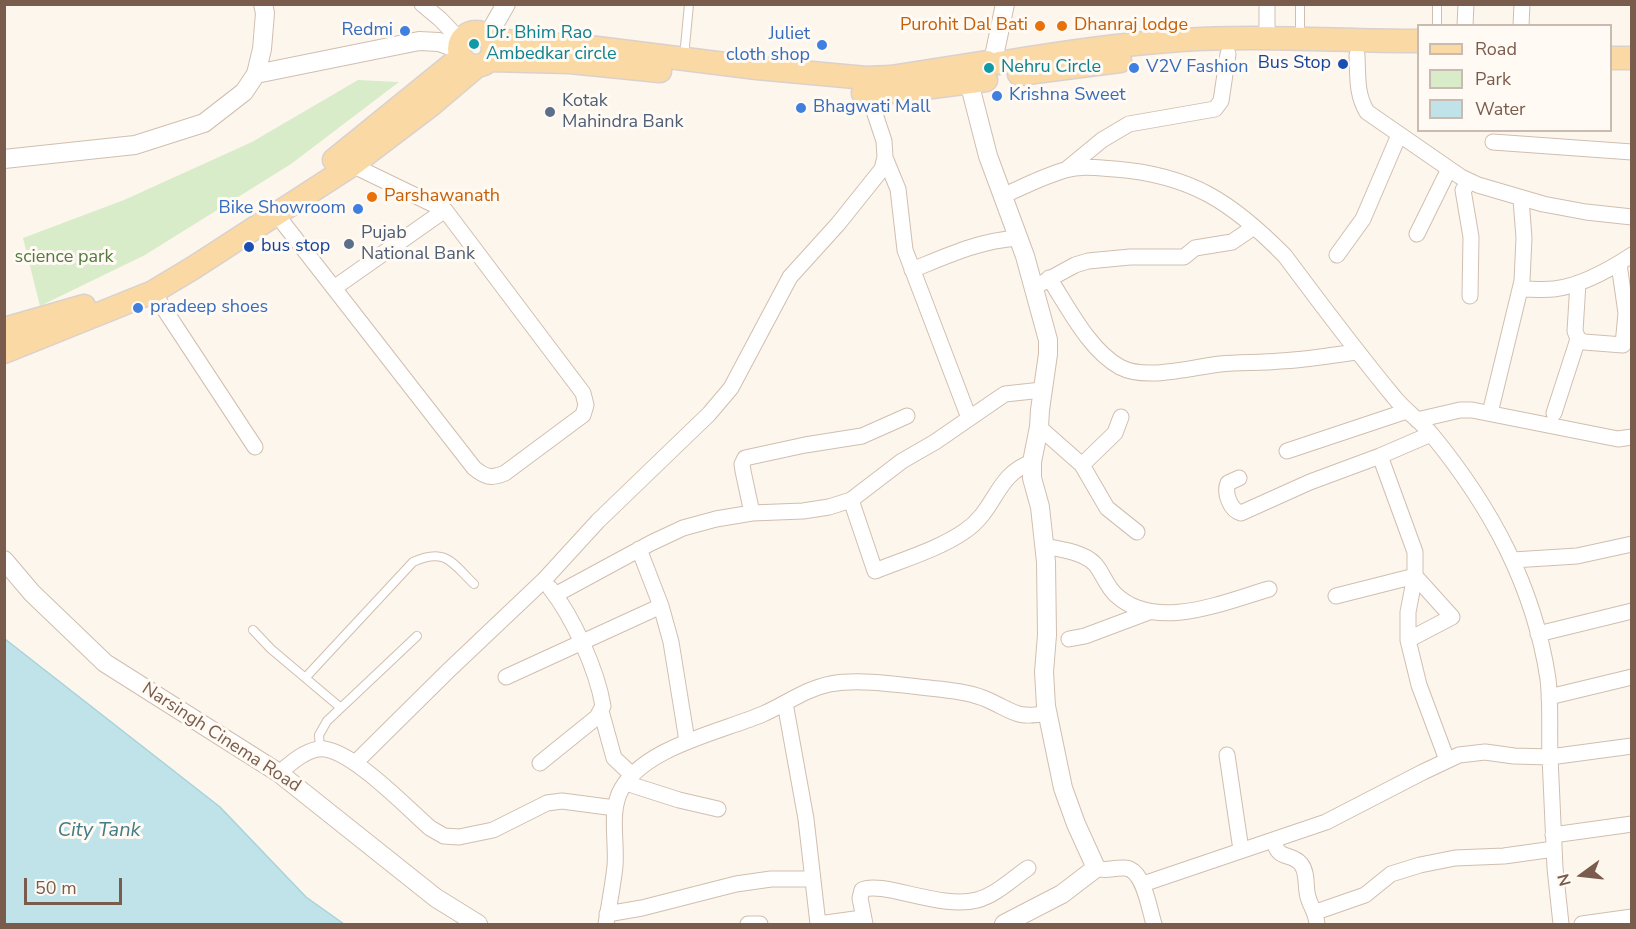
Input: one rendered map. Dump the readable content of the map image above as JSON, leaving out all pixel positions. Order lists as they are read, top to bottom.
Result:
{
  "streets": {
    "street": ["Narsingh Cinema Road"]
  },
  "water": ["City Tank"],
  "parks": ["science park"],
  "places": [
    "Purohit Dal Bati",
    "Dhanraj lodge",
    "Redmi",
    "Dr. Bhim Rao Ambedkar circle",
    "Juliet cloth shop",
    "Bus Stop",
    "Nehru Circle",
    "V2V Fashion",
    "Krishna Sweet",
    "Bhagwati Mall",
    "Kotak Mahindra Bank",
    "Parshawanath",
    "Bike Showroom",
    "Pujab National Bank",
    "bus stop",
    "pradeep shoes"
  ],
  "legend": ["Road", "Park", "Water"],
  "scale_bar": "50 m",
  "north": "left"
}
